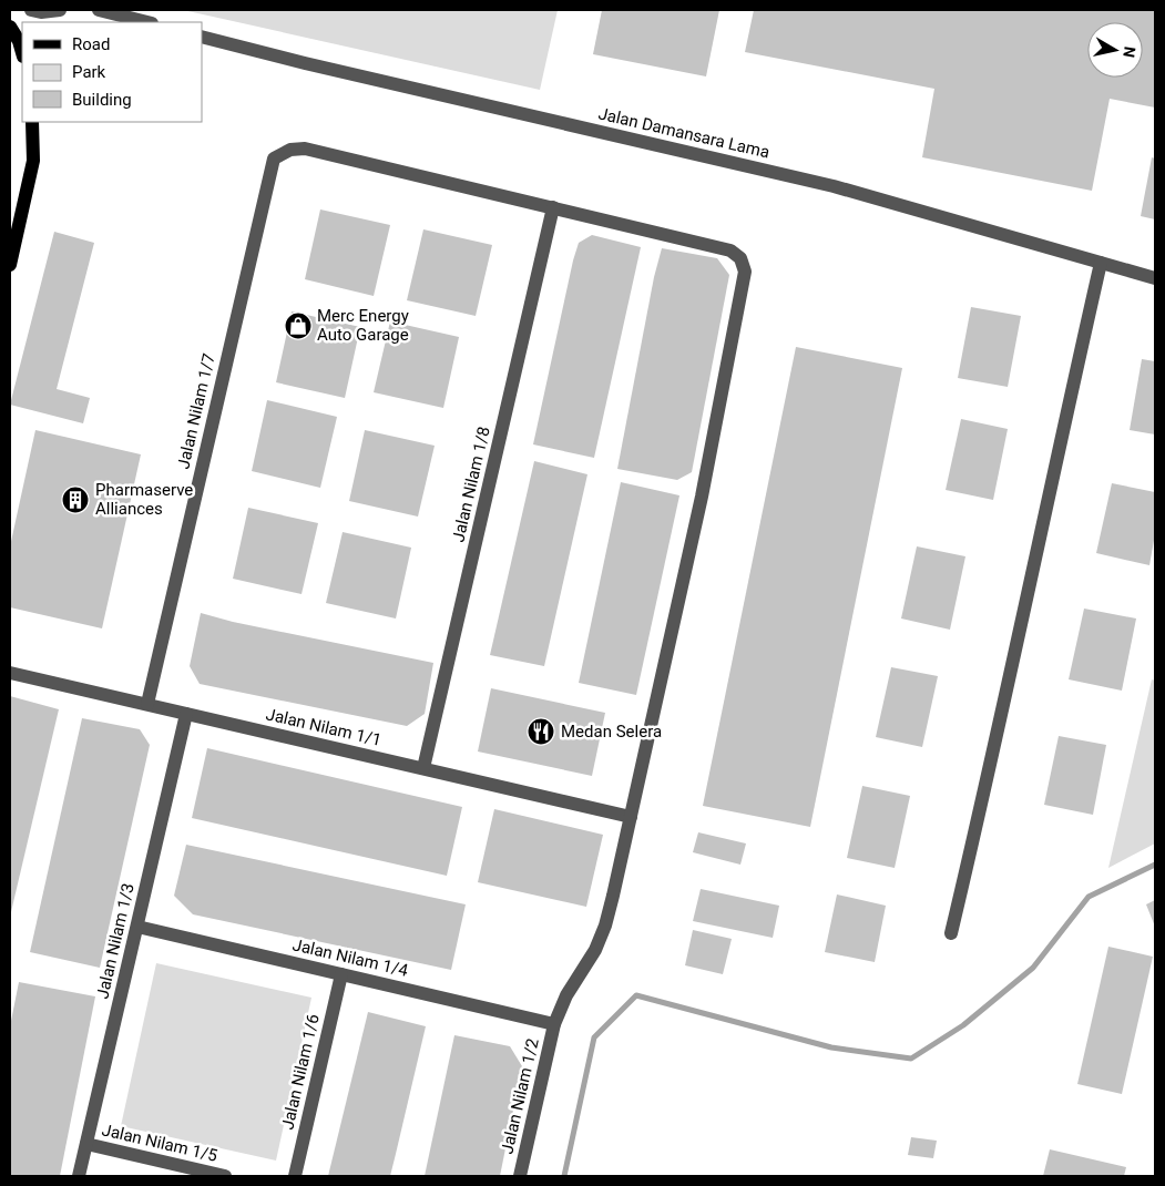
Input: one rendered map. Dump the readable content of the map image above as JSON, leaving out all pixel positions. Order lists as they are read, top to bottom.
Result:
{
  "streets": {
    "street": [
      "Jalan Damansara Lama",
      "Jalan Nilam 1/7",
      "Jalan Nilam 1/8",
      "Jalan Nilam 1/1",
      "Jalan Nilam 1/3",
      "Jalan Nilam 1/4",
      "Jalan Nilam 1/6",
      "Jalan Nilam 1/2",
      "Jalan Nilam 1/5"
    ]
  },
  "crossings": [
    ["Jalan Nilam 1/7", "Jalan Nilam 1/1"],
    ["Jalan Nilam 1/7", "Jalan Nilam 1/2"],
    ["Jalan Nilam 1/8", "Jalan Nilam 1/1"],
    ["Jalan Nilam 1/8", "Jalan Nilam 1/2"],
    ["Jalan Nilam 1/1", "Jalan Nilam 1/3"],
    ["Jalan Nilam 1/1", "Jalan Nilam 1/2"],
    ["Jalan Nilam 1/3", "Jalan Nilam 1/4"],
    ["Jalan Nilam 1/3", "Jalan Nilam 1/5"],
    ["Jalan Nilam 1/4", "Jalan Nilam 1/6"],
    ["Jalan Nilam 1/4", "Jalan Nilam 1/2"]
  ],
  "places": {
    "shop": ["Merc Energy Auto Garage"],
    "building": ["Pharmaserve Alliances"],
    "restaurant": ["Medan Selera"]
  },
  "legend": ["Road", "Park", "Building"],
  "north": "right"
}
